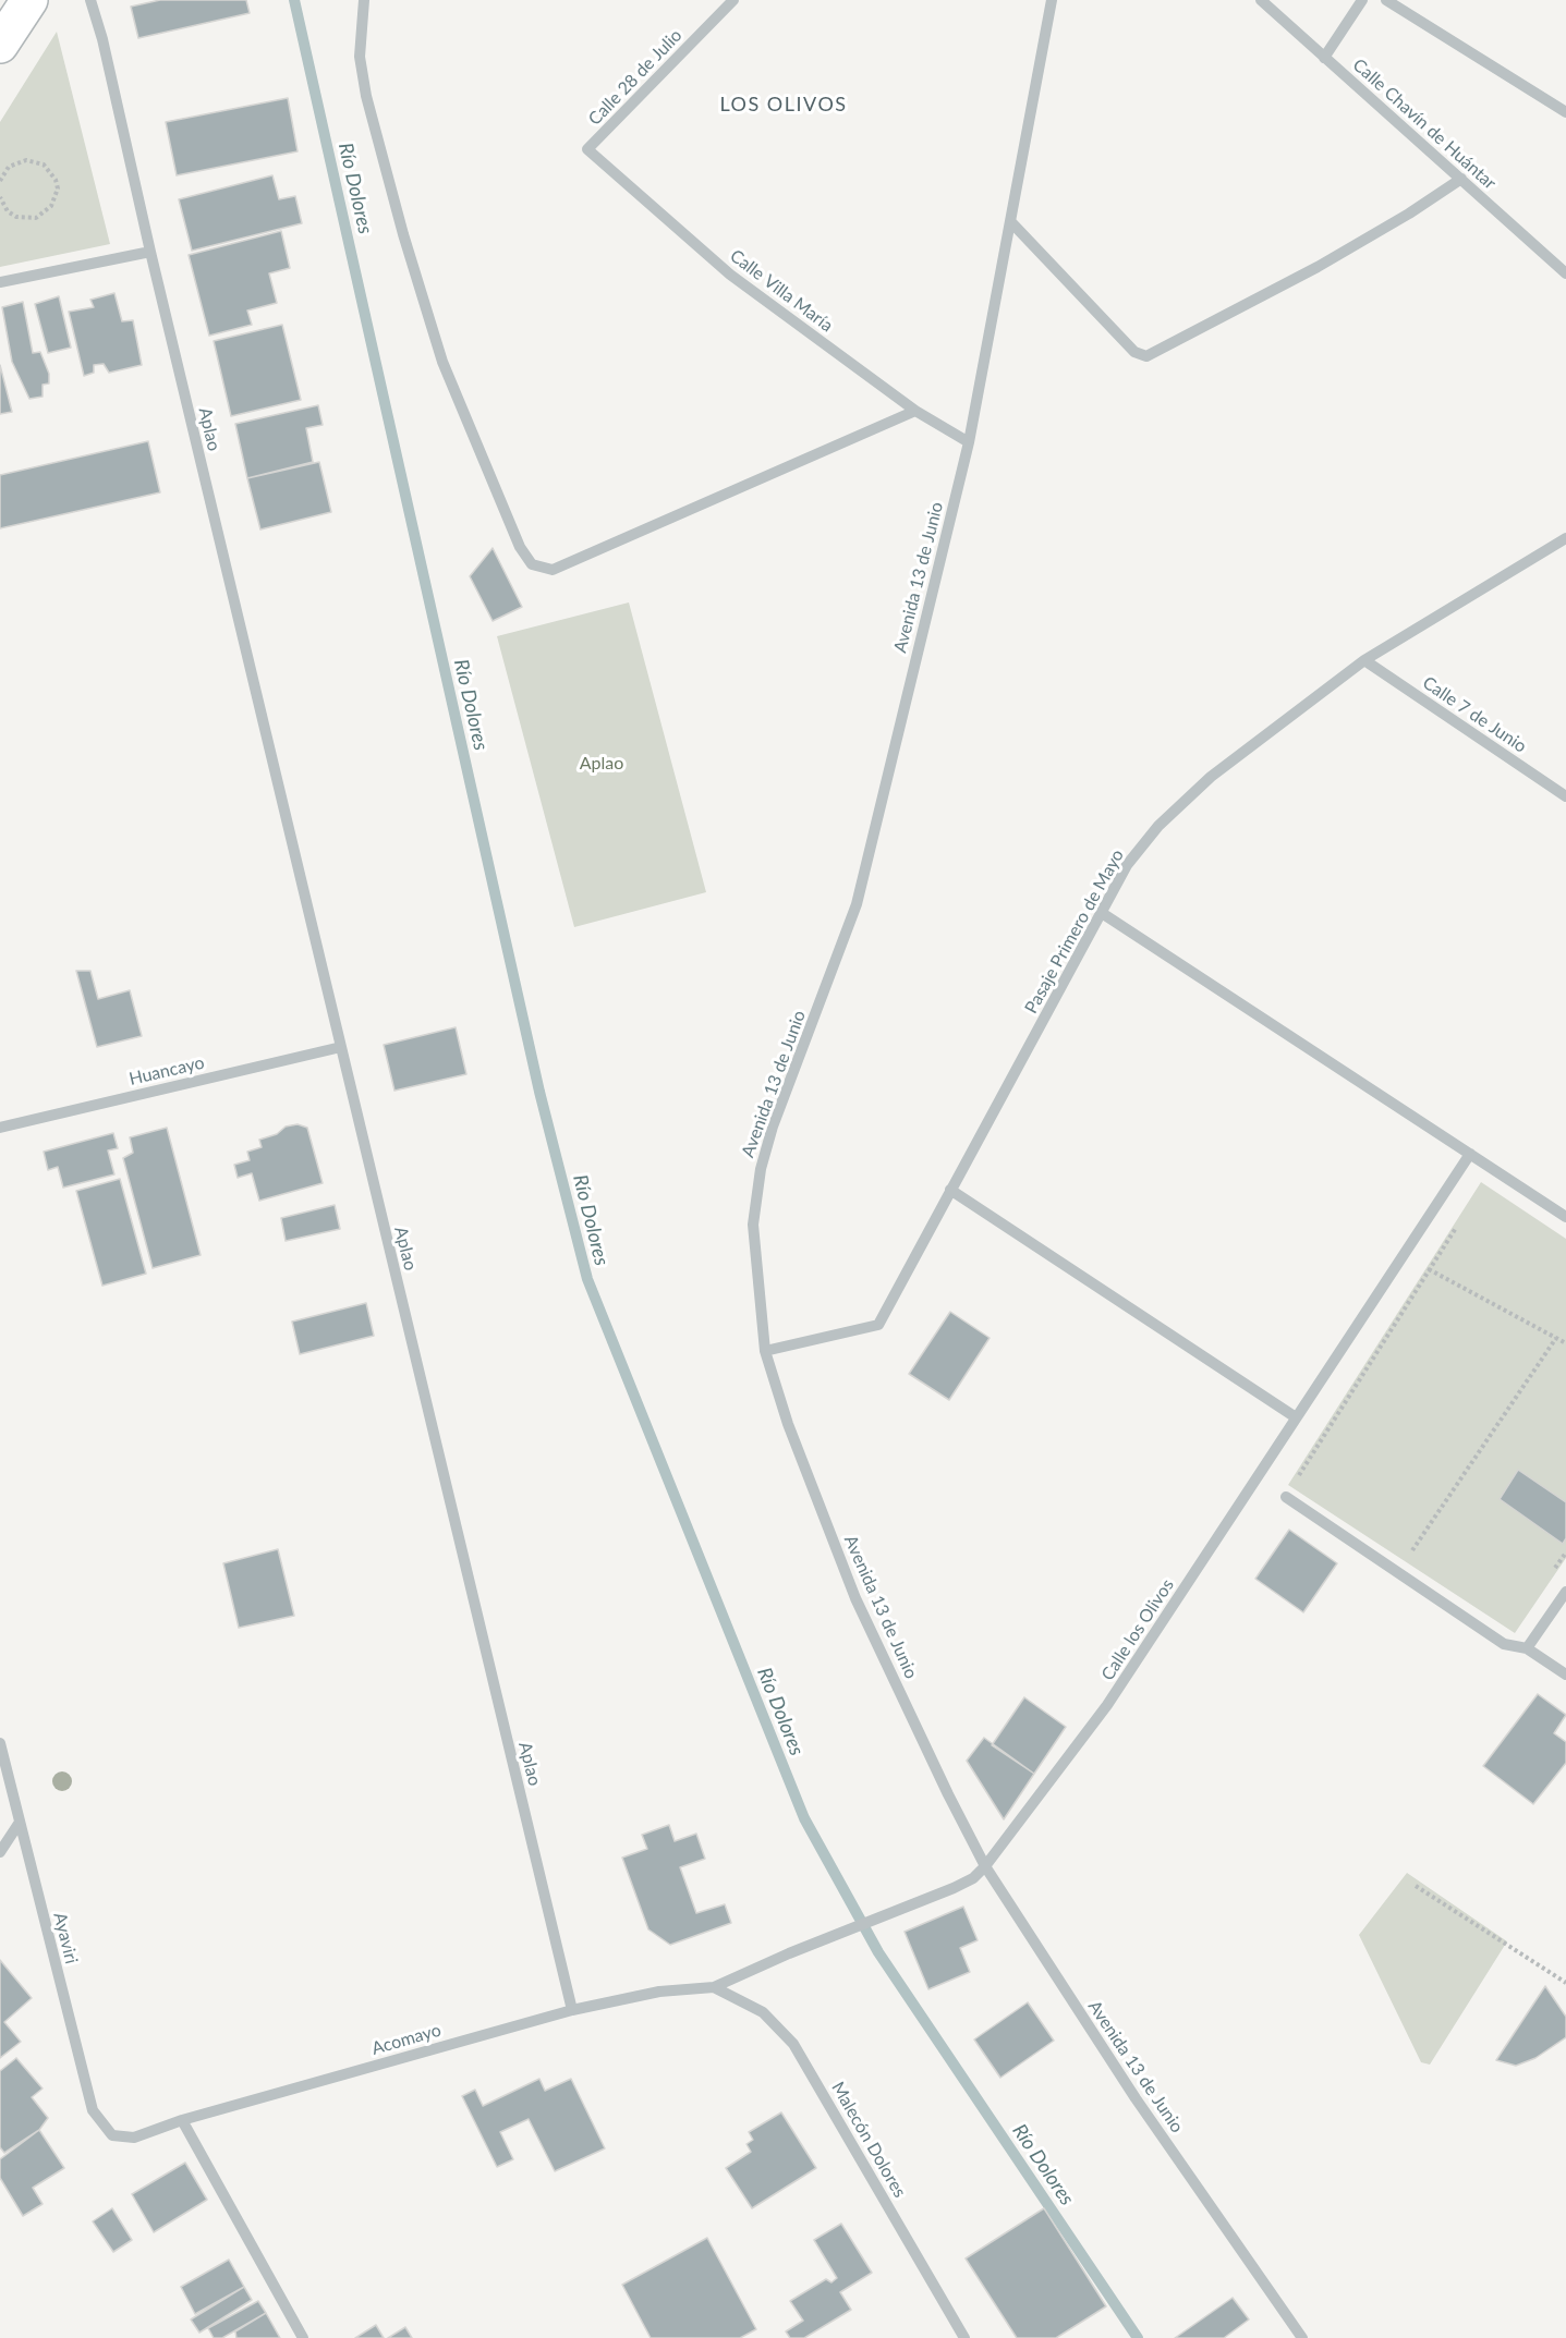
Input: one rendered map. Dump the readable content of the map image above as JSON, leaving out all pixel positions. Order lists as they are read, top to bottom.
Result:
{
  "streets": {
    "street": [
      "Calle 28 de Julio",
      "Calle Chavín de Huántar",
      "Calle Villa María",
      "Aplao",
      "Avenida 13 de Junio",
      "Calle 7 de Junio",
      "Pasaje Primero de Mayo",
      "Huancayo",
      "Calle los Olivos",
      "Ayaviri",
      "Acomayo",
      "Malecón Dolores"
    ]
  },
  "crossings": [
    ["Calle 28 de Julio", "Calle Villa María"],
    ["Calle Villa María", "Avenida 13 de Junio"],
    ["Aplao", "Huancayo"],
    ["Aplao", "Acomayo"],
    ["Avenida 13 de Junio", "Pasaje Primero de Mayo"],
    ["Avenida 13 de Junio", "Calle los Olivos"],
    ["Calle 7 de Junio", "Pasaje Primero de Mayo"],
    ["Calle los Olivos", "Acomayo"],
    ["Calle los Olivos", "Malecón Dolores"],
    ["Ayaviri", "Acomayo"],
    ["Acomayo", "Malecón Dolores"]
  ],
  "districts": ["LOS OLIVOS"],
  "water": ["Río Dolores"],
  "parks": ["Aplao"]
}
